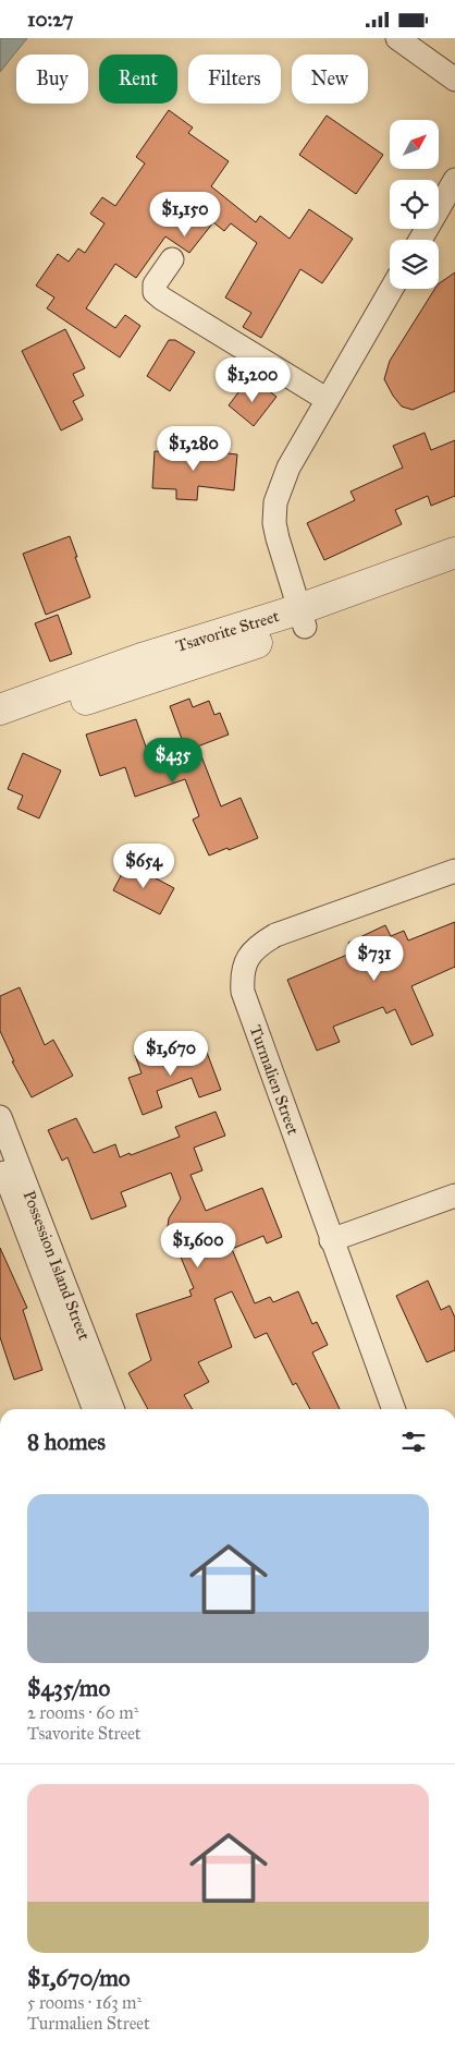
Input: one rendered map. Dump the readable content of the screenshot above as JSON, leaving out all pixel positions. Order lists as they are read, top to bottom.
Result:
{
  "streets": {
    "street": ["Tsavorite Street", "Turmalien Street", "Possession Island Street"]
  },
  "north": "top right",
  "page": {
    "status": "10:27",
    "chip": [
      "Buy",
      "Rent",
      "Filters",
      "New"
    ],
    "price": [
      "$1,150",
      "$1,200",
      "$1,280",
      "$435",
      "$654",
      "$731",
      "$1,670",
      "$1,600"
    ],
    "heading": "8 homes",
    "list": [
      {
        "name": "$435/mo",
        "note": "2 rooms · 60 m² · Tsavorite Street"
      },
      {
        "name": "$1,670/mo",
        "note": "5 rooms · 163 m² · Turmalien Street"
      }
    ]
  }
}
